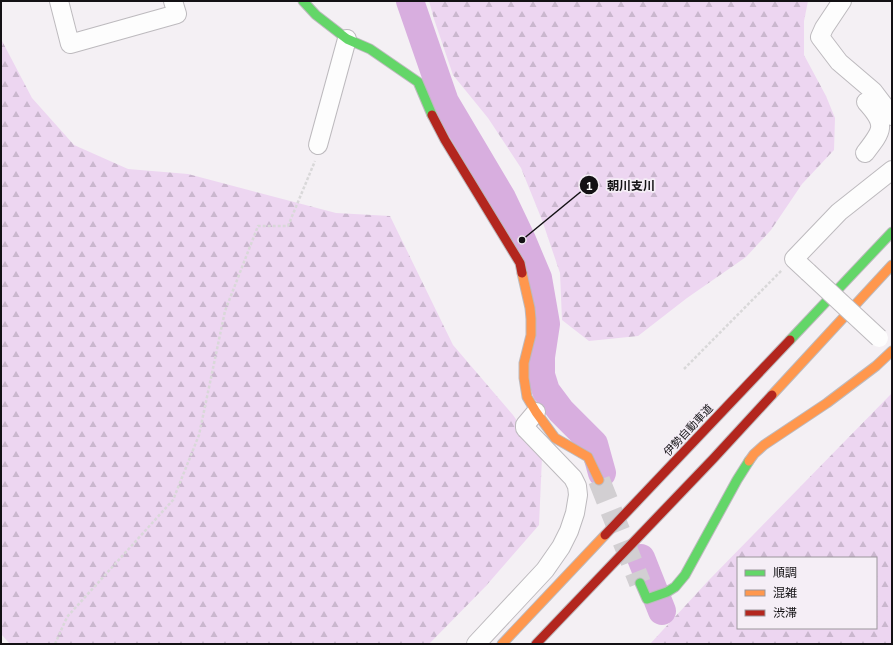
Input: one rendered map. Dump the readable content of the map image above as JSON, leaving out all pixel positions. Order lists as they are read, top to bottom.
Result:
{
  "streets": {
    "main road": ["伊勢自動車道"]
  },
  "places": ["朝川支川"],
  "legend": ["順調", "混雑", "渋滞"]
}
